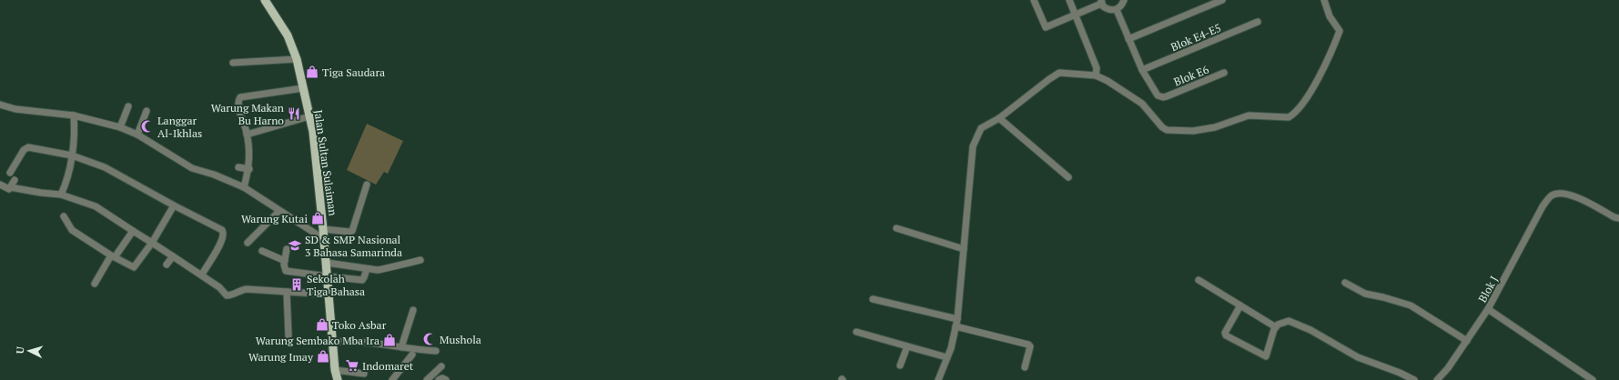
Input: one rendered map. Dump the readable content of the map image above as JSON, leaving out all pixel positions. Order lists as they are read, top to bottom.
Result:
{
  "streets": {
    "main road": ["Jalan Sultan Sulaiman"],
    "street": ["Blok E4-E5", "Blok E6", "Blok J"]
  },
  "crossings": [
    ["Blok E4-E5", "Blok E6"]
  ],
  "places": {
    "shop": [
      "Tiga Saudara",
      "Warung Kutai",
      "Toko Asbar",
      "Warung Sembako Mba Ira",
      "Warung Imay"
    ],
    "restaurant": ["Warung Makan Bu Harno"],
    "mosque": ["Langgar Al-Ikhlas", "Mushola"],
    "school or university": ["SD & SMP Nasional 3 Bahasa Samarinda"],
    "building": ["Sekolah Tiga Bahasa"],
    "supermarket": ["Indomaret"]
  },
  "north": "left"
}
